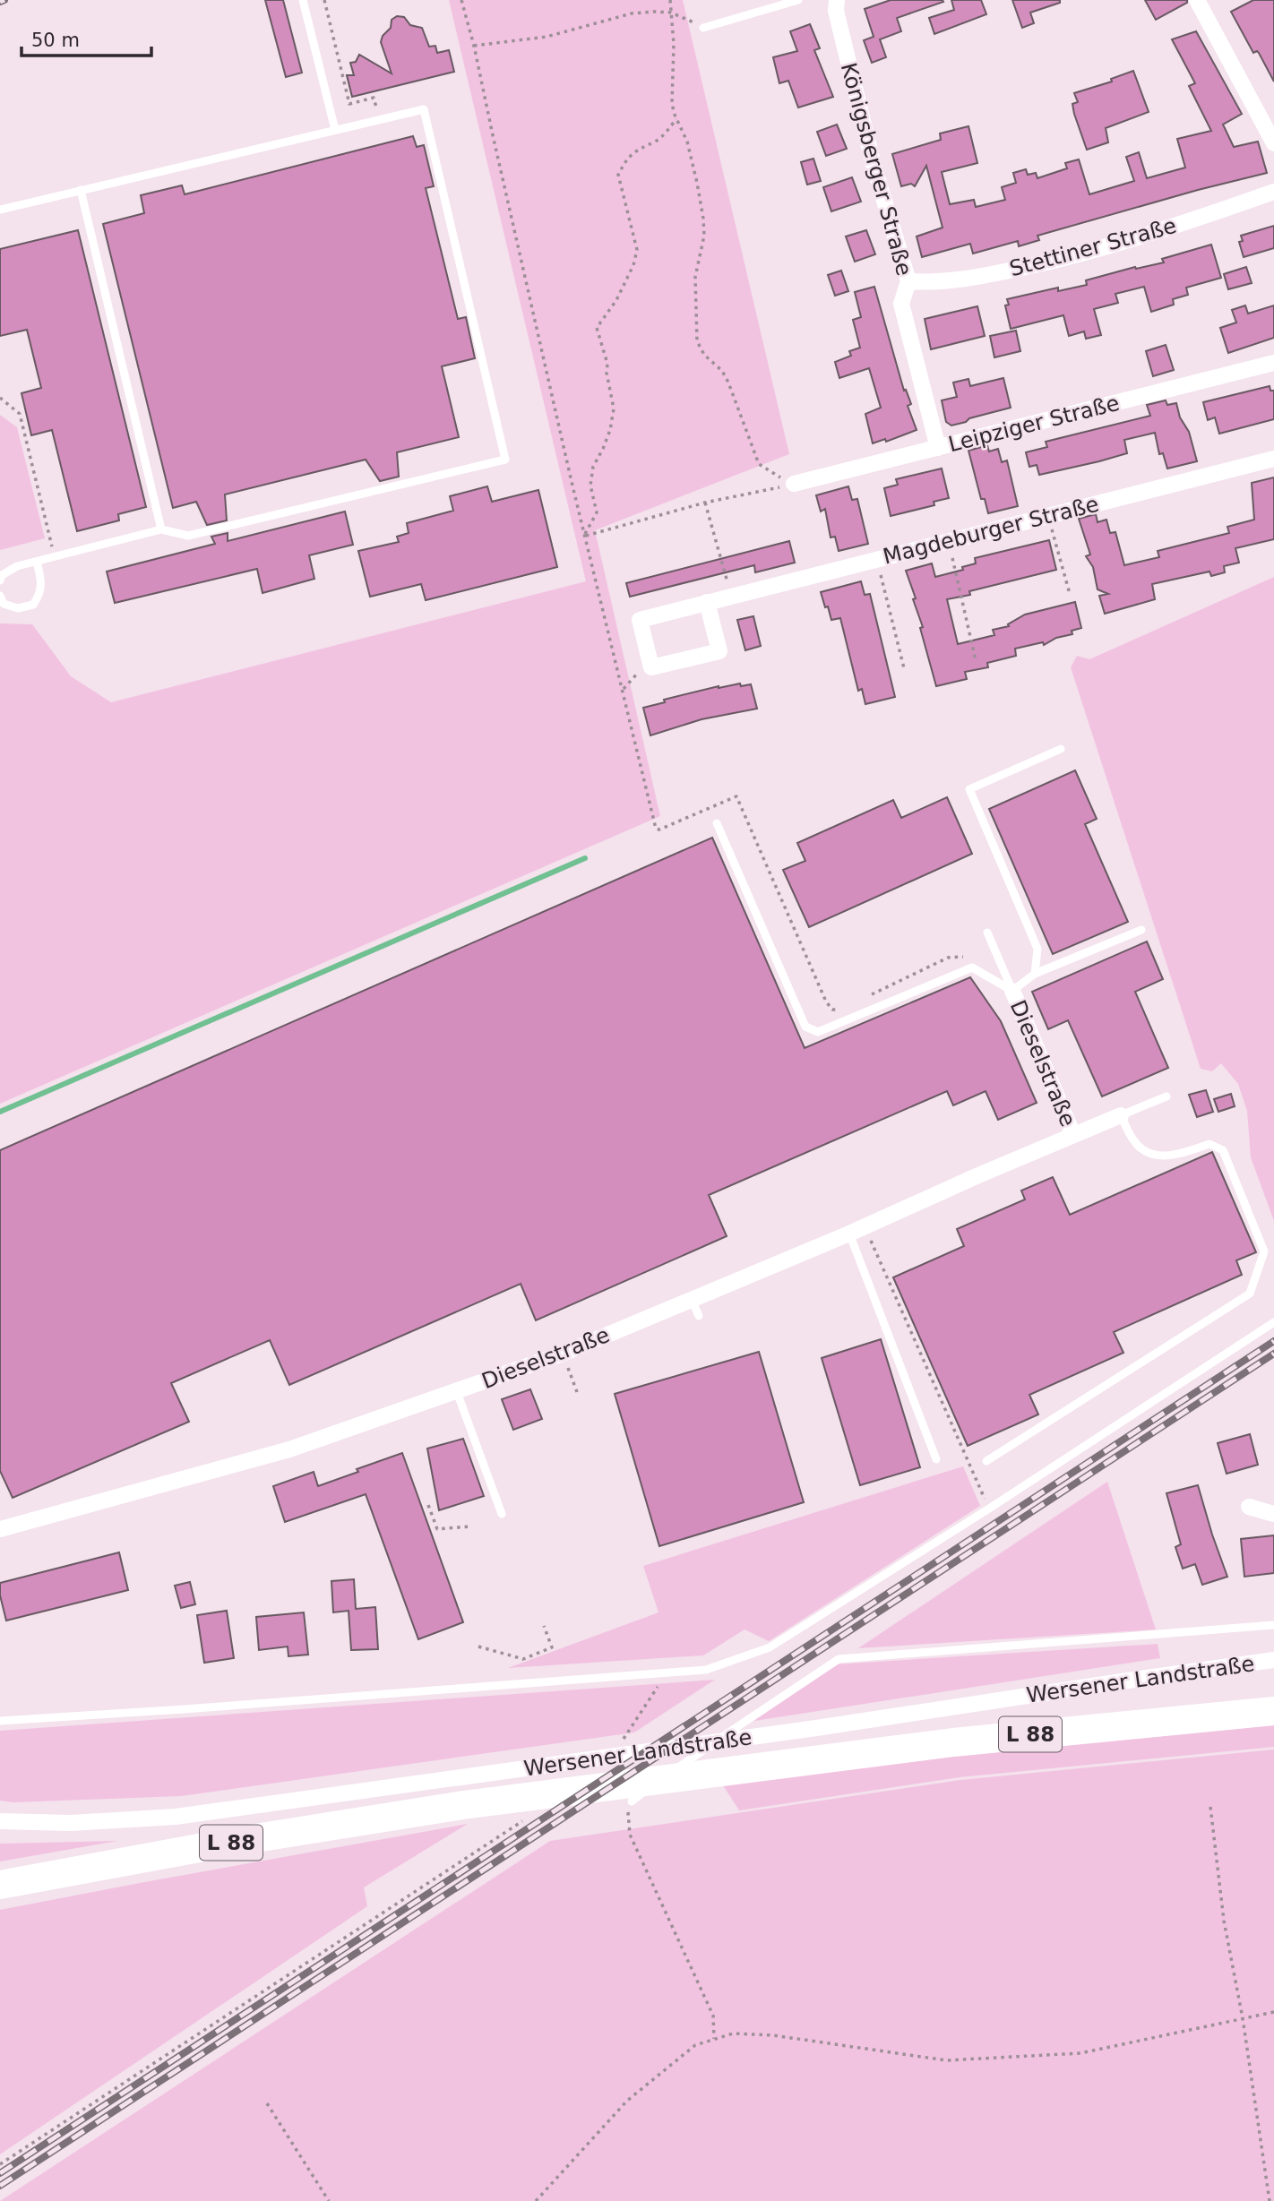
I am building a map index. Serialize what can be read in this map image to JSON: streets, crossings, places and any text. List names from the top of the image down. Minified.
{"streets":{"highway":["L 88"],"street":["Königsberger Straße","Stettiner Straße","Leipziger Straße","Magdeburger Straße","Dieselstraße","Wersener Landstraße"]},"crossings":[["Königsberger Straße","Stettiner Straße"],["Königsberger Straße","Leipziger Straße"]],"scale_bar":"50 m"}
